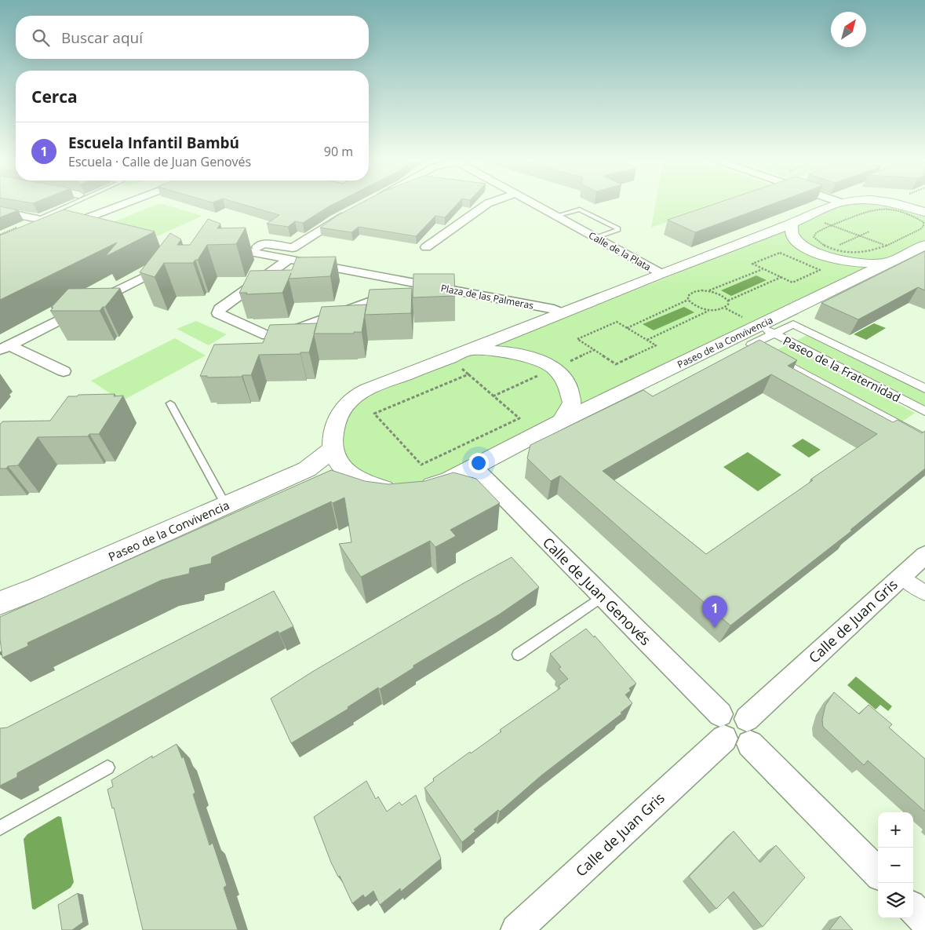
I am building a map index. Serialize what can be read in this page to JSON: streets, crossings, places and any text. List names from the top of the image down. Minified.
{"streets":{"street":["Calle de la Plata","Plaza de las Palmeras","Paseo de la Convivencia","Paseo de la Fraternidad","Calle de Juan Genovés","Calle de Juan Gris"]},"crossings":[["Paseo de la Convivencia","Paseo de la Fraternidad"],["Paseo de la Convivencia","Calle de Juan Genovés"],["Calle de Juan Genovés","Calle de Juan Gris"]],"north":"top right","page":{"search":"Buscar aquí","heading":"Cerca","list":[{"mark":"1","name":"Escuela Infantil Bambú","note":"Escuela · Calle de Juan Genovés","value":"90 m"}],"pins":"1","map_buttons":["+","−"]}}
